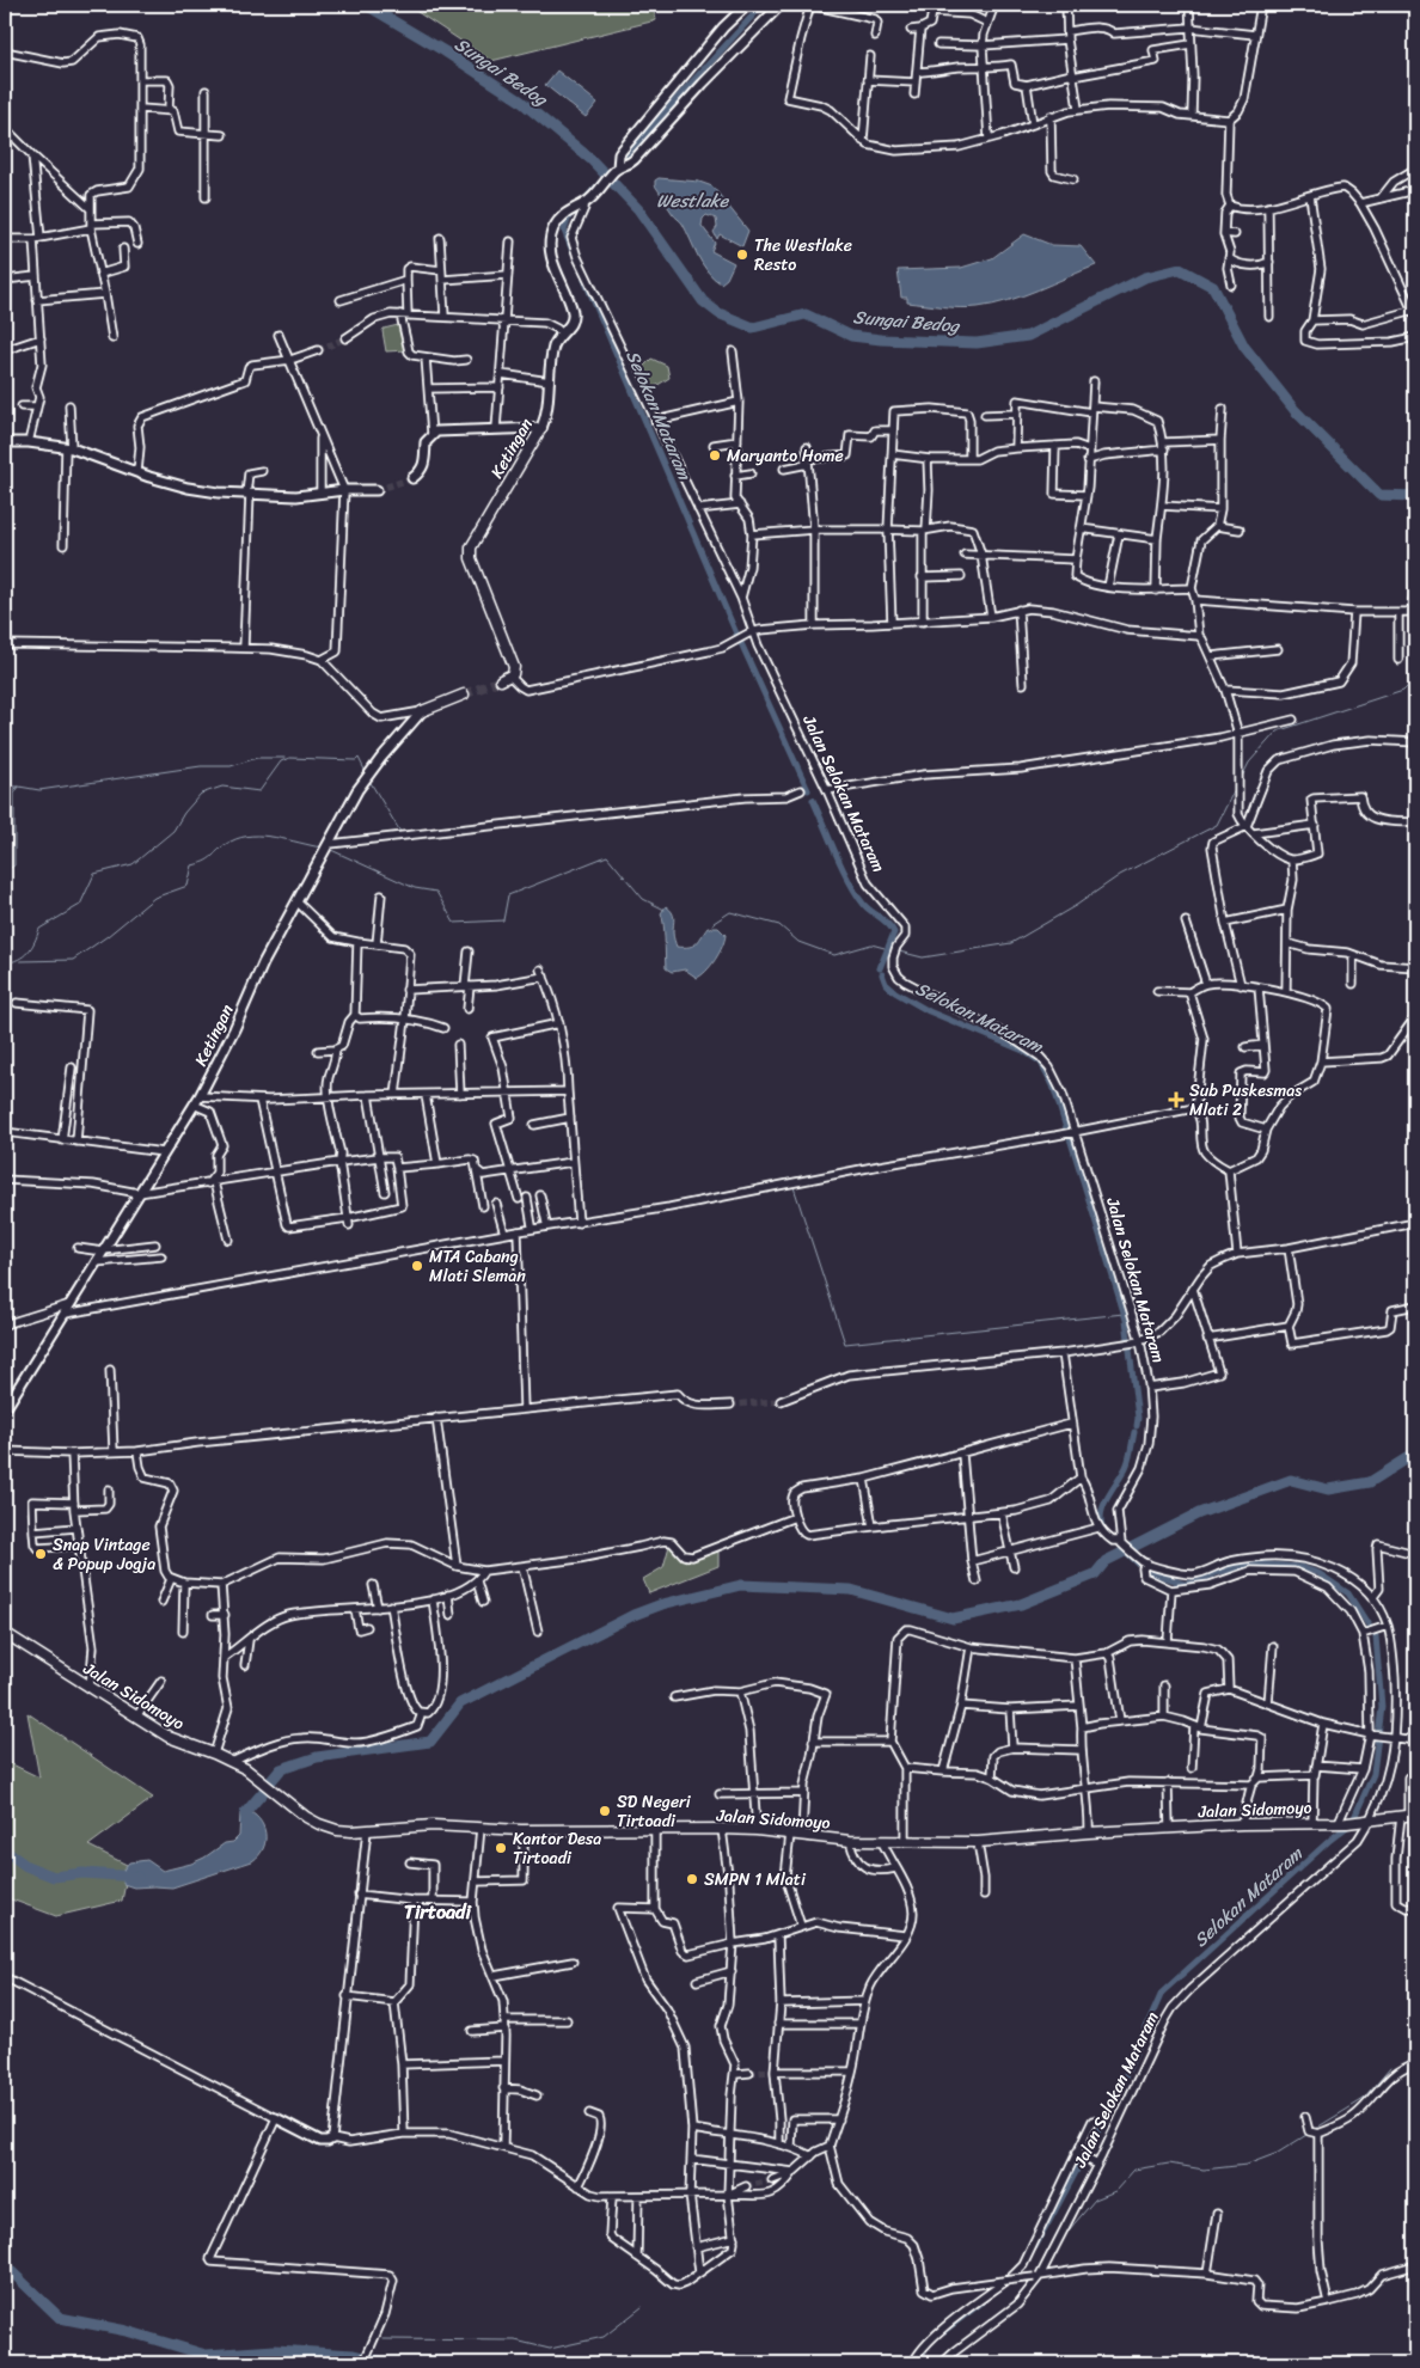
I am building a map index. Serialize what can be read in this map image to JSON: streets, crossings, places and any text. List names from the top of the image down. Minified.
{"streets":{"main road":["Ketingan","Jalan Sidomoyo"],"street":["Jalan Selokan Mataram"]},"crossings":[["Ketingan","Jalan Selokan Mataram"],["Jalan Selokan Mataram","Jalan Sidomoyo"]],"districts":["Tirtoadi"],"water":["Sungai Bedog","Westlake","Selokan Mataram"],"places":{"other":["The Westlake Resto","Maryanto Home","MTA Cabang Mlati Sleman","Snap Vintage & Popup Jogja","SD Negeri Tirtoadi","Kantor Desa Tirtoadi","SMPN 1 Mlati"],"health":["Sub Puskesmas Mlati 2"]}}
